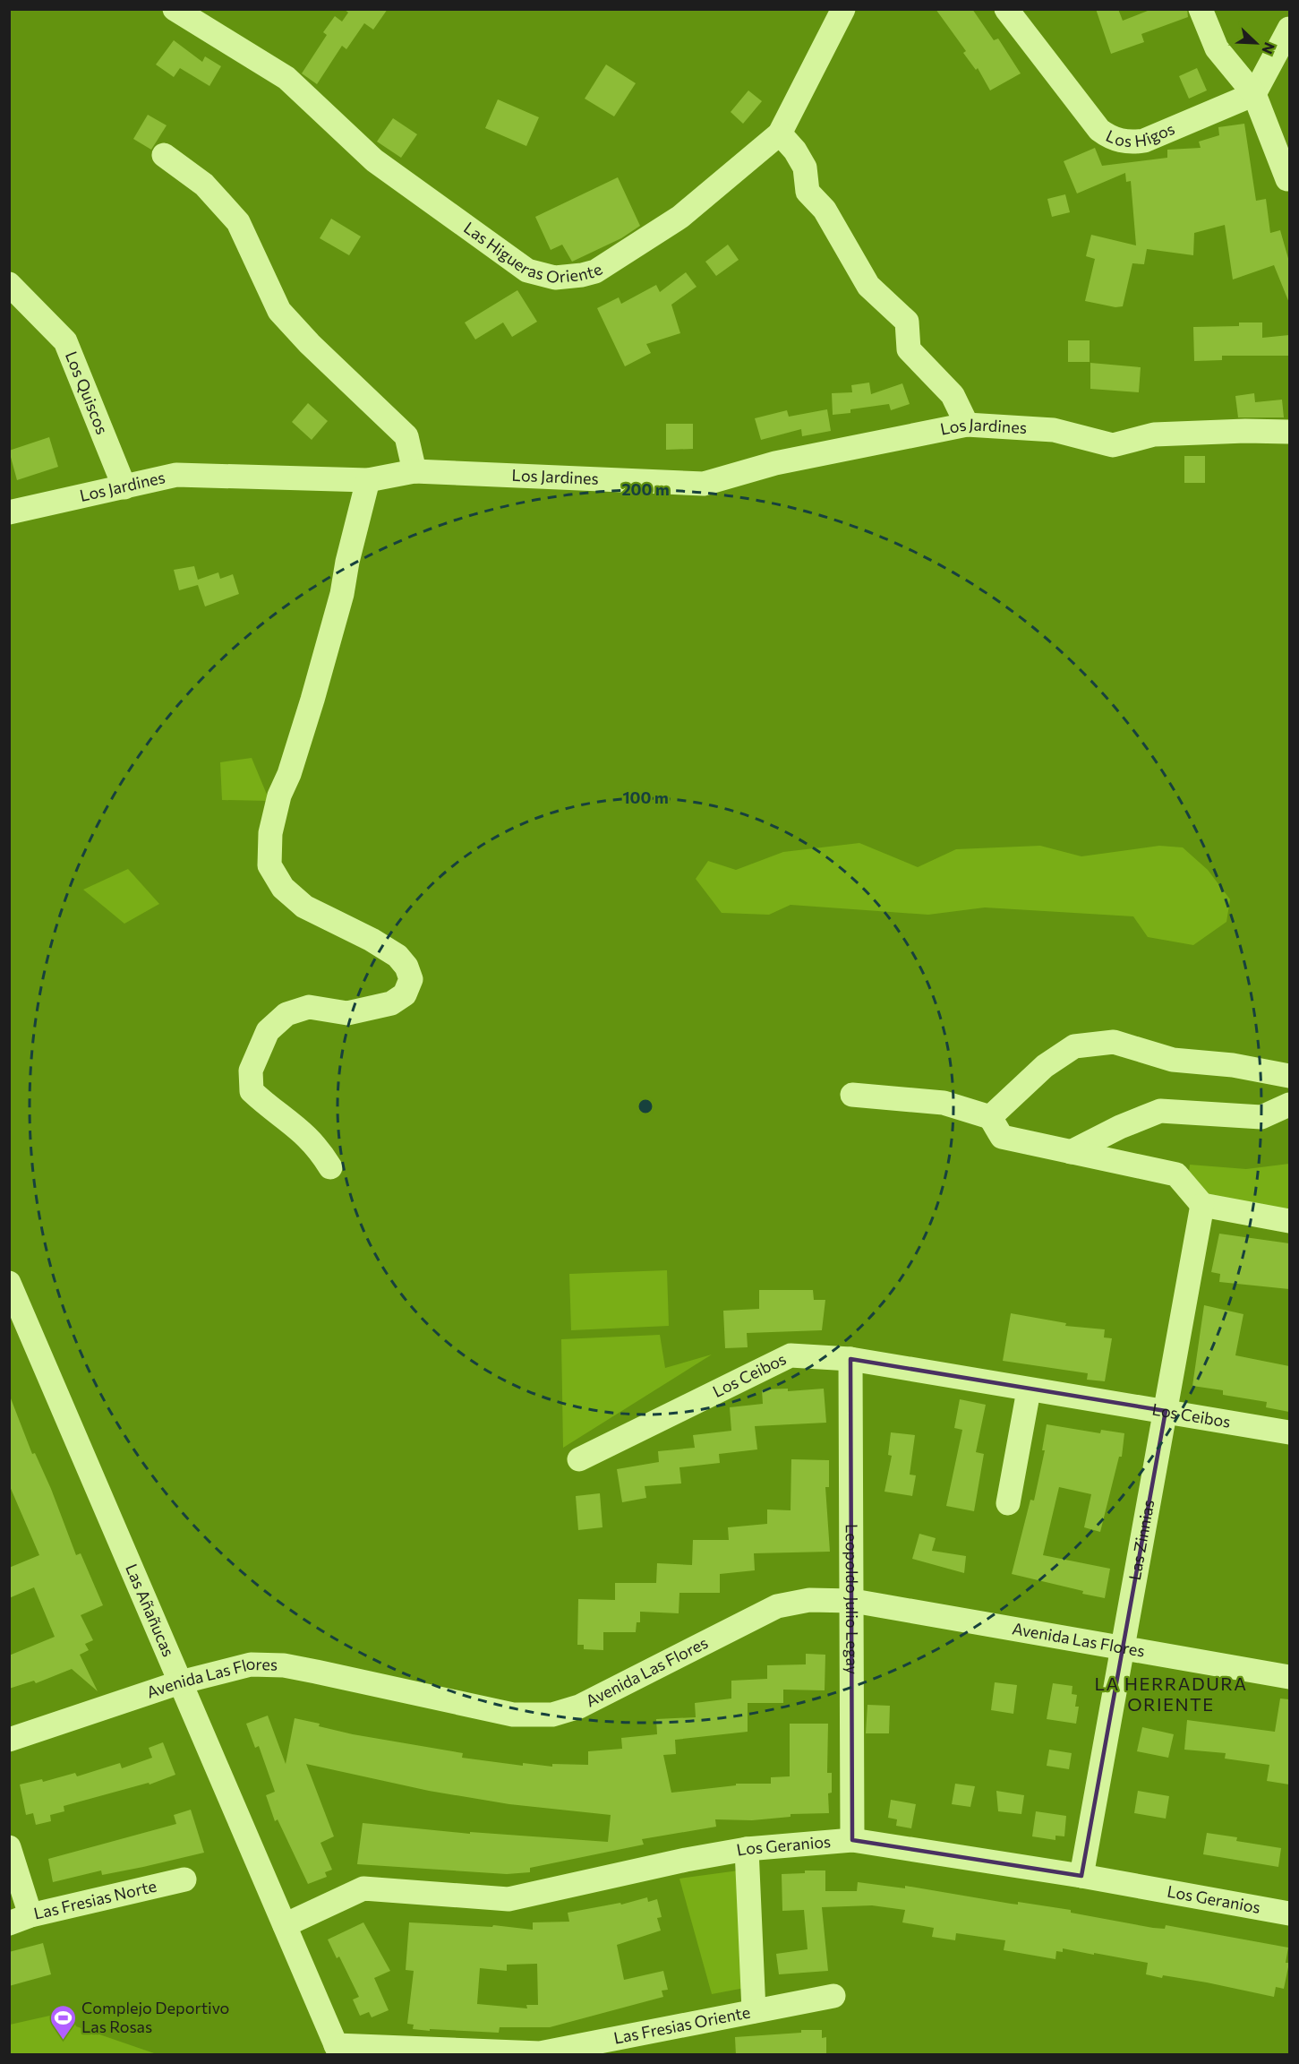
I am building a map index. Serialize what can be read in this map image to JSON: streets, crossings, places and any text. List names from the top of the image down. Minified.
{"streets":{"street":["Los Higos","Las Higueras Oriente","Los Quiscos","Los Jardines","Los Ceibos","Las Zinnias","Leopoldo Julio Legay","Las Añañucas","Avenida Las Flores","Los Geranios","Las Fresias Norte","Las Fresias Oriente"]},"crossings":[["Los Quiscos","Los Jardines"],["Los Ceibos","Las Zinnias"],["Los Ceibos","Leopoldo Julio Legay"],["Las Zinnias","Avenida Las Flores"],["Las Zinnias","Los Geranios"],["Leopoldo Julio Legay","Avenida Las Flores"],["Leopoldo Julio Legay","Los Geranios"],["Las Añañucas","Avenida Las Flores"],["Las Añañucas","Los Geranios"],["Las Añañucas","Las Fresias Oriente"]],"districts":["LA HERRADURA ORIENTE"],"places":{"sports":["Complejo Deportivo Las Rosas"]},"north":"bottom right","rings":["200 m","100 m"]}
